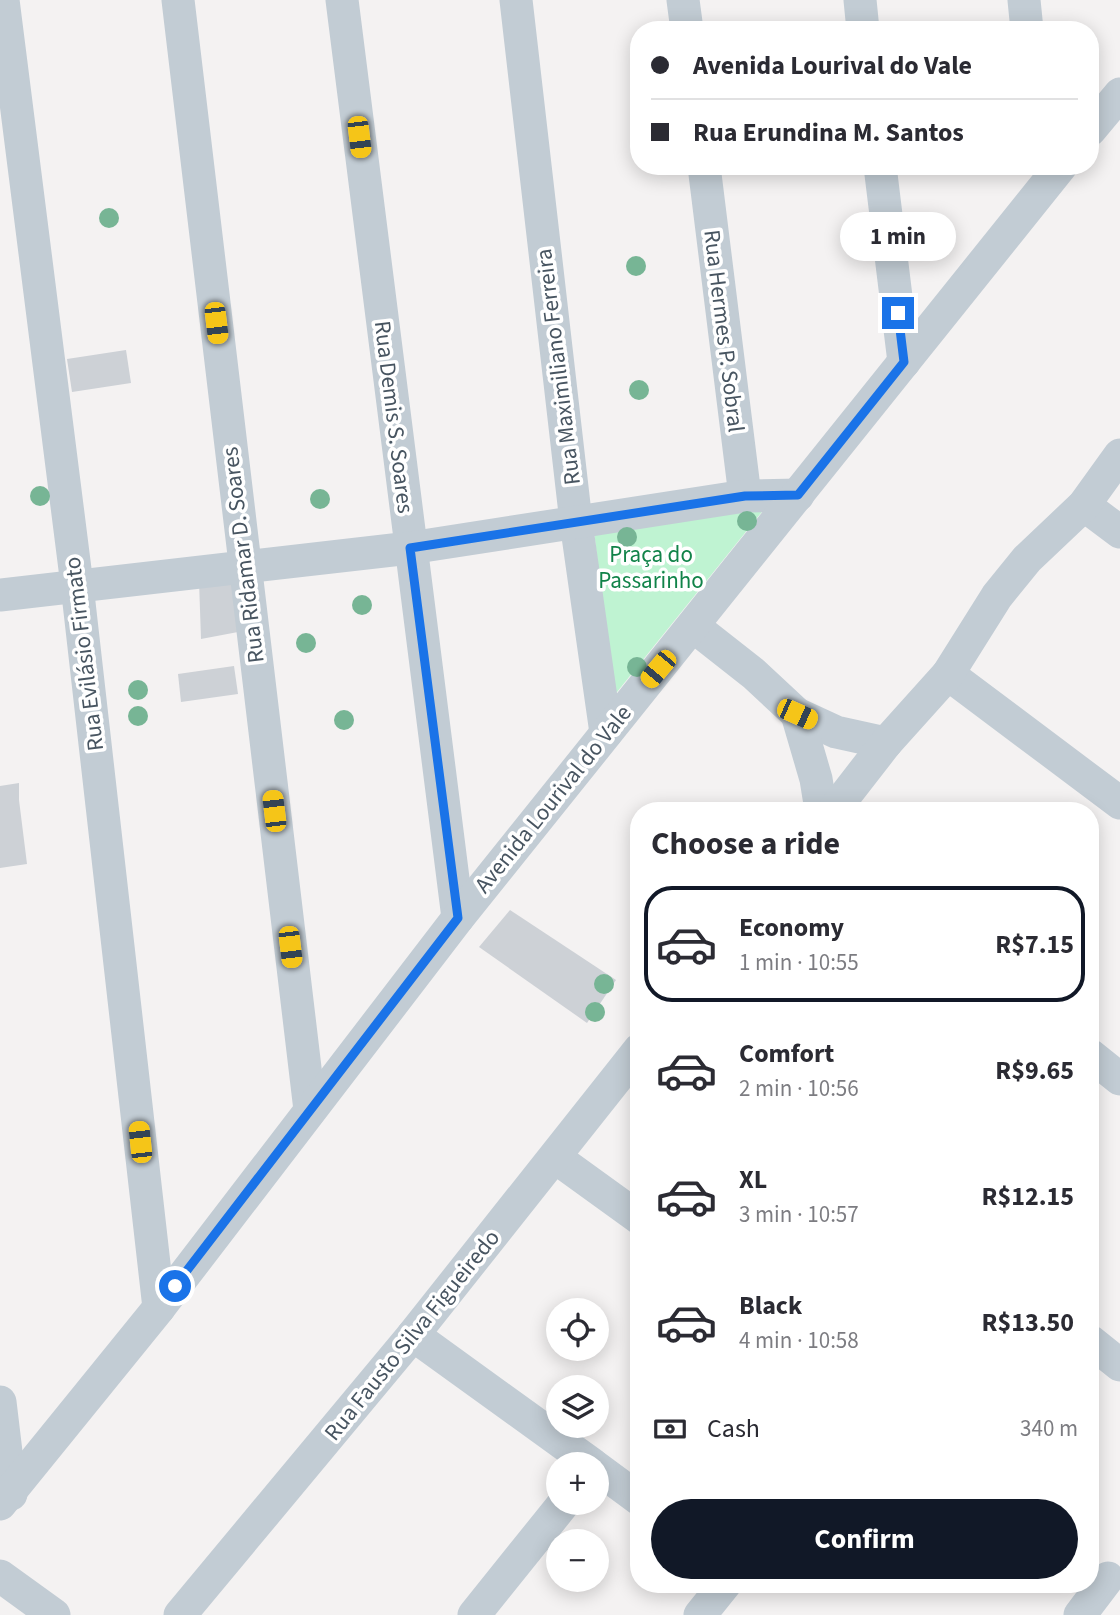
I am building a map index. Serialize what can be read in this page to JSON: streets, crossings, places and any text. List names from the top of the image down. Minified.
{"streets":{"street":["Rua Hermes P. Sobral","Rua Maximiliano Ferreira","Rua Demis S. Soares","Rua Ridamar D. Soares","Rua Evilásio Firmato","Avenida Lourival do Vale","Rua Fausto Silva Figueiredo"]},"crossings":[["Rua Maximiliano Ferreira","Avenida Lourival do Vale"],["Rua Demis S. Soares","Avenida Lourival do Vale"],["Rua Ridamar D. Soares","Avenida Lourival do Vale"],["Rua Evilásio Firmato","Avenida Lourival do Vale"]],"parks":["Praça do Passarinho"],"page":{"banner":["Avenida Lourival do Vale","Rua Erundina M. Santos"],"bubble":"1 min","heading":"Choose a ride","list":[{"name":"Economy","note":"1 min · 10:55","value":"R$7.15"},{"name":"Comfort","note":"2 min · 10:56","value":"R$9.65"},{"name":"XL","note":"3 min · 10:57","value":"R$12.15"},{"name":"Black","note":"4 min · 10:58","value":"R$13.50"}],"map_buttons":["+","−"],"pay":["Cash","340 m"],"buttons":"Confirm"}}
